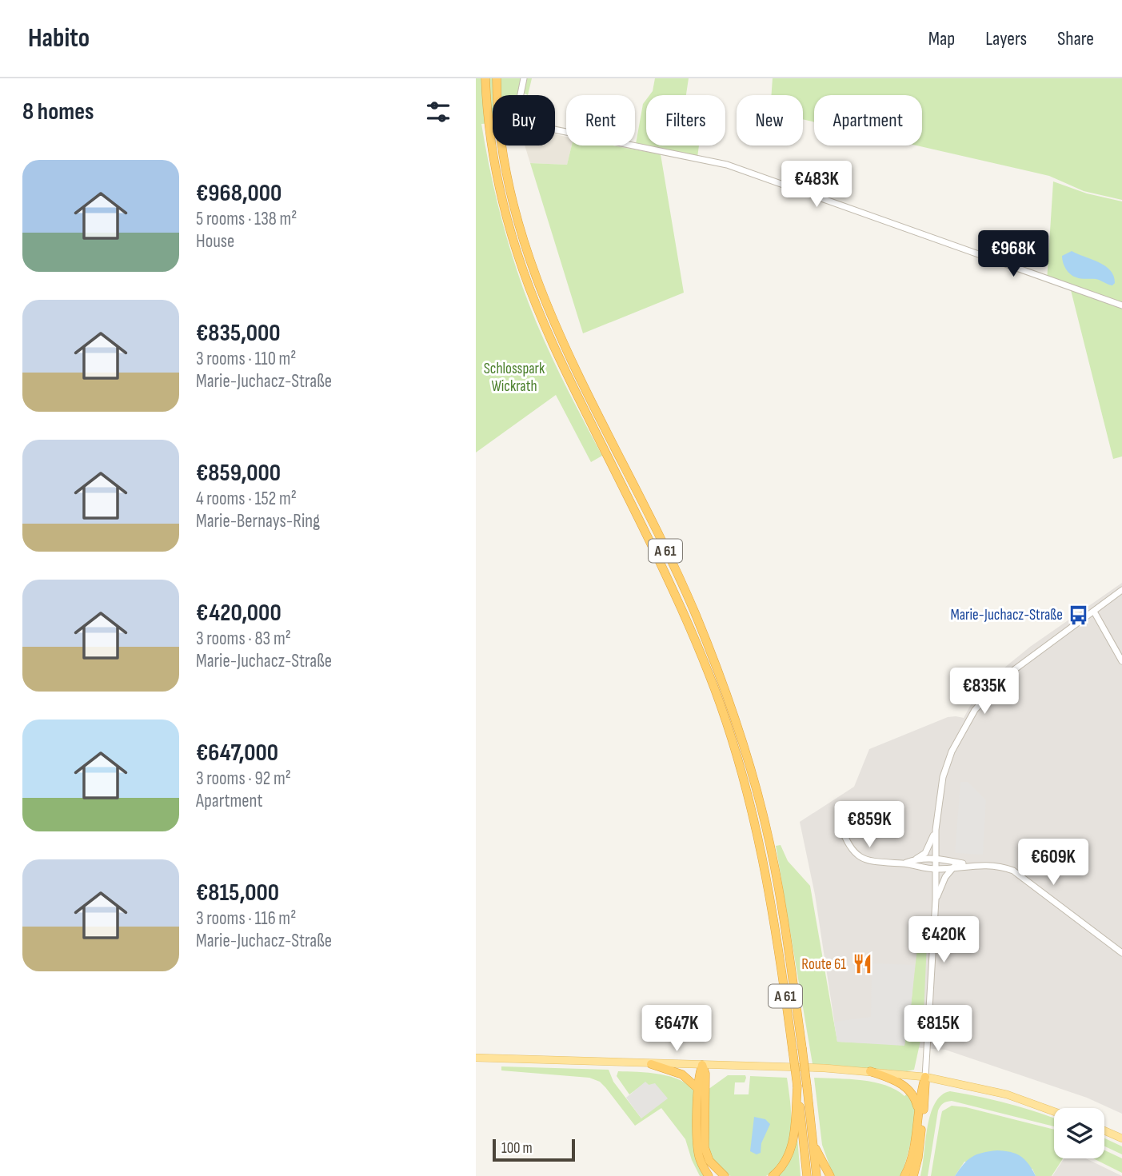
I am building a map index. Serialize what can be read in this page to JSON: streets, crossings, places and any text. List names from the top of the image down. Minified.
{"streets":{"highway":["A 61"]},"parks":["Schlosspark Wickrath"],"places":{"bus stop":["Marie-Juchacz-Straße"],"restaurant":["Route 61"]},"scale_bar":"100 m","page":{"header":"Habito","nav":["Map","Layers","Share"],"heading":"8 homes","chip":["Buy","Rent","Filters","New","Apartment"],"list":[{"name":"€968,000","note":"5 rooms · 138 m² · House"},{"name":"€835,000","note":"3 rooms · 110 m² · Marie-Juchacz-Straße"},{"name":"€859,000","note":"4 rooms · 152 m² · Marie-Bernays-Ring"},{"name":"€420,000","note":"3 rooms · 83 m² · Marie-Juchacz-Straße"},{"name":"€647,000","note":"3 rooms · 92 m² · Apartment"},{"name":"€815,000","note":"3 rooms · 116 m² · Marie-Juchacz-Straße"}],"price":["€483K","€968K","€835K","€859K","€609K","€420K","€647K","€815K"],"scale":"100 m"}}
